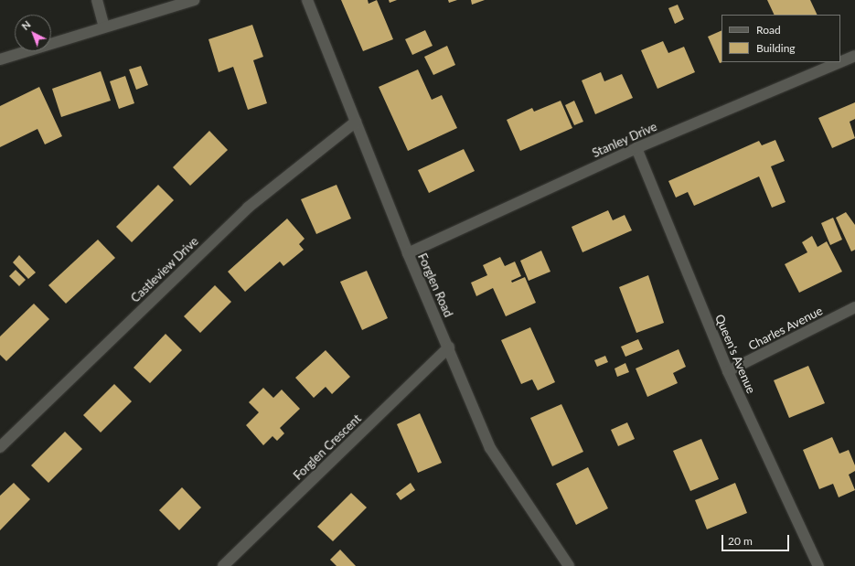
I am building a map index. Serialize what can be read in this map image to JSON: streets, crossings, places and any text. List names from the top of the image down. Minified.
{"streets":{"street":["Stanley Drive","Castleview Drive","Forglen Road","Charles Avenue","Queen's Avenue","Forglen Crescent"]},"crossings":[["Stanley Drive","Forglen Road"],["Stanley Drive","Queen's Avenue"],["Castleview Drive","Forglen Road"],["Forglen Road","Forglen Crescent"],["Charles Avenue","Queen's Avenue"]],"legend":["Road","Building"],"scale_bar":"20 m","north":"top left"}
